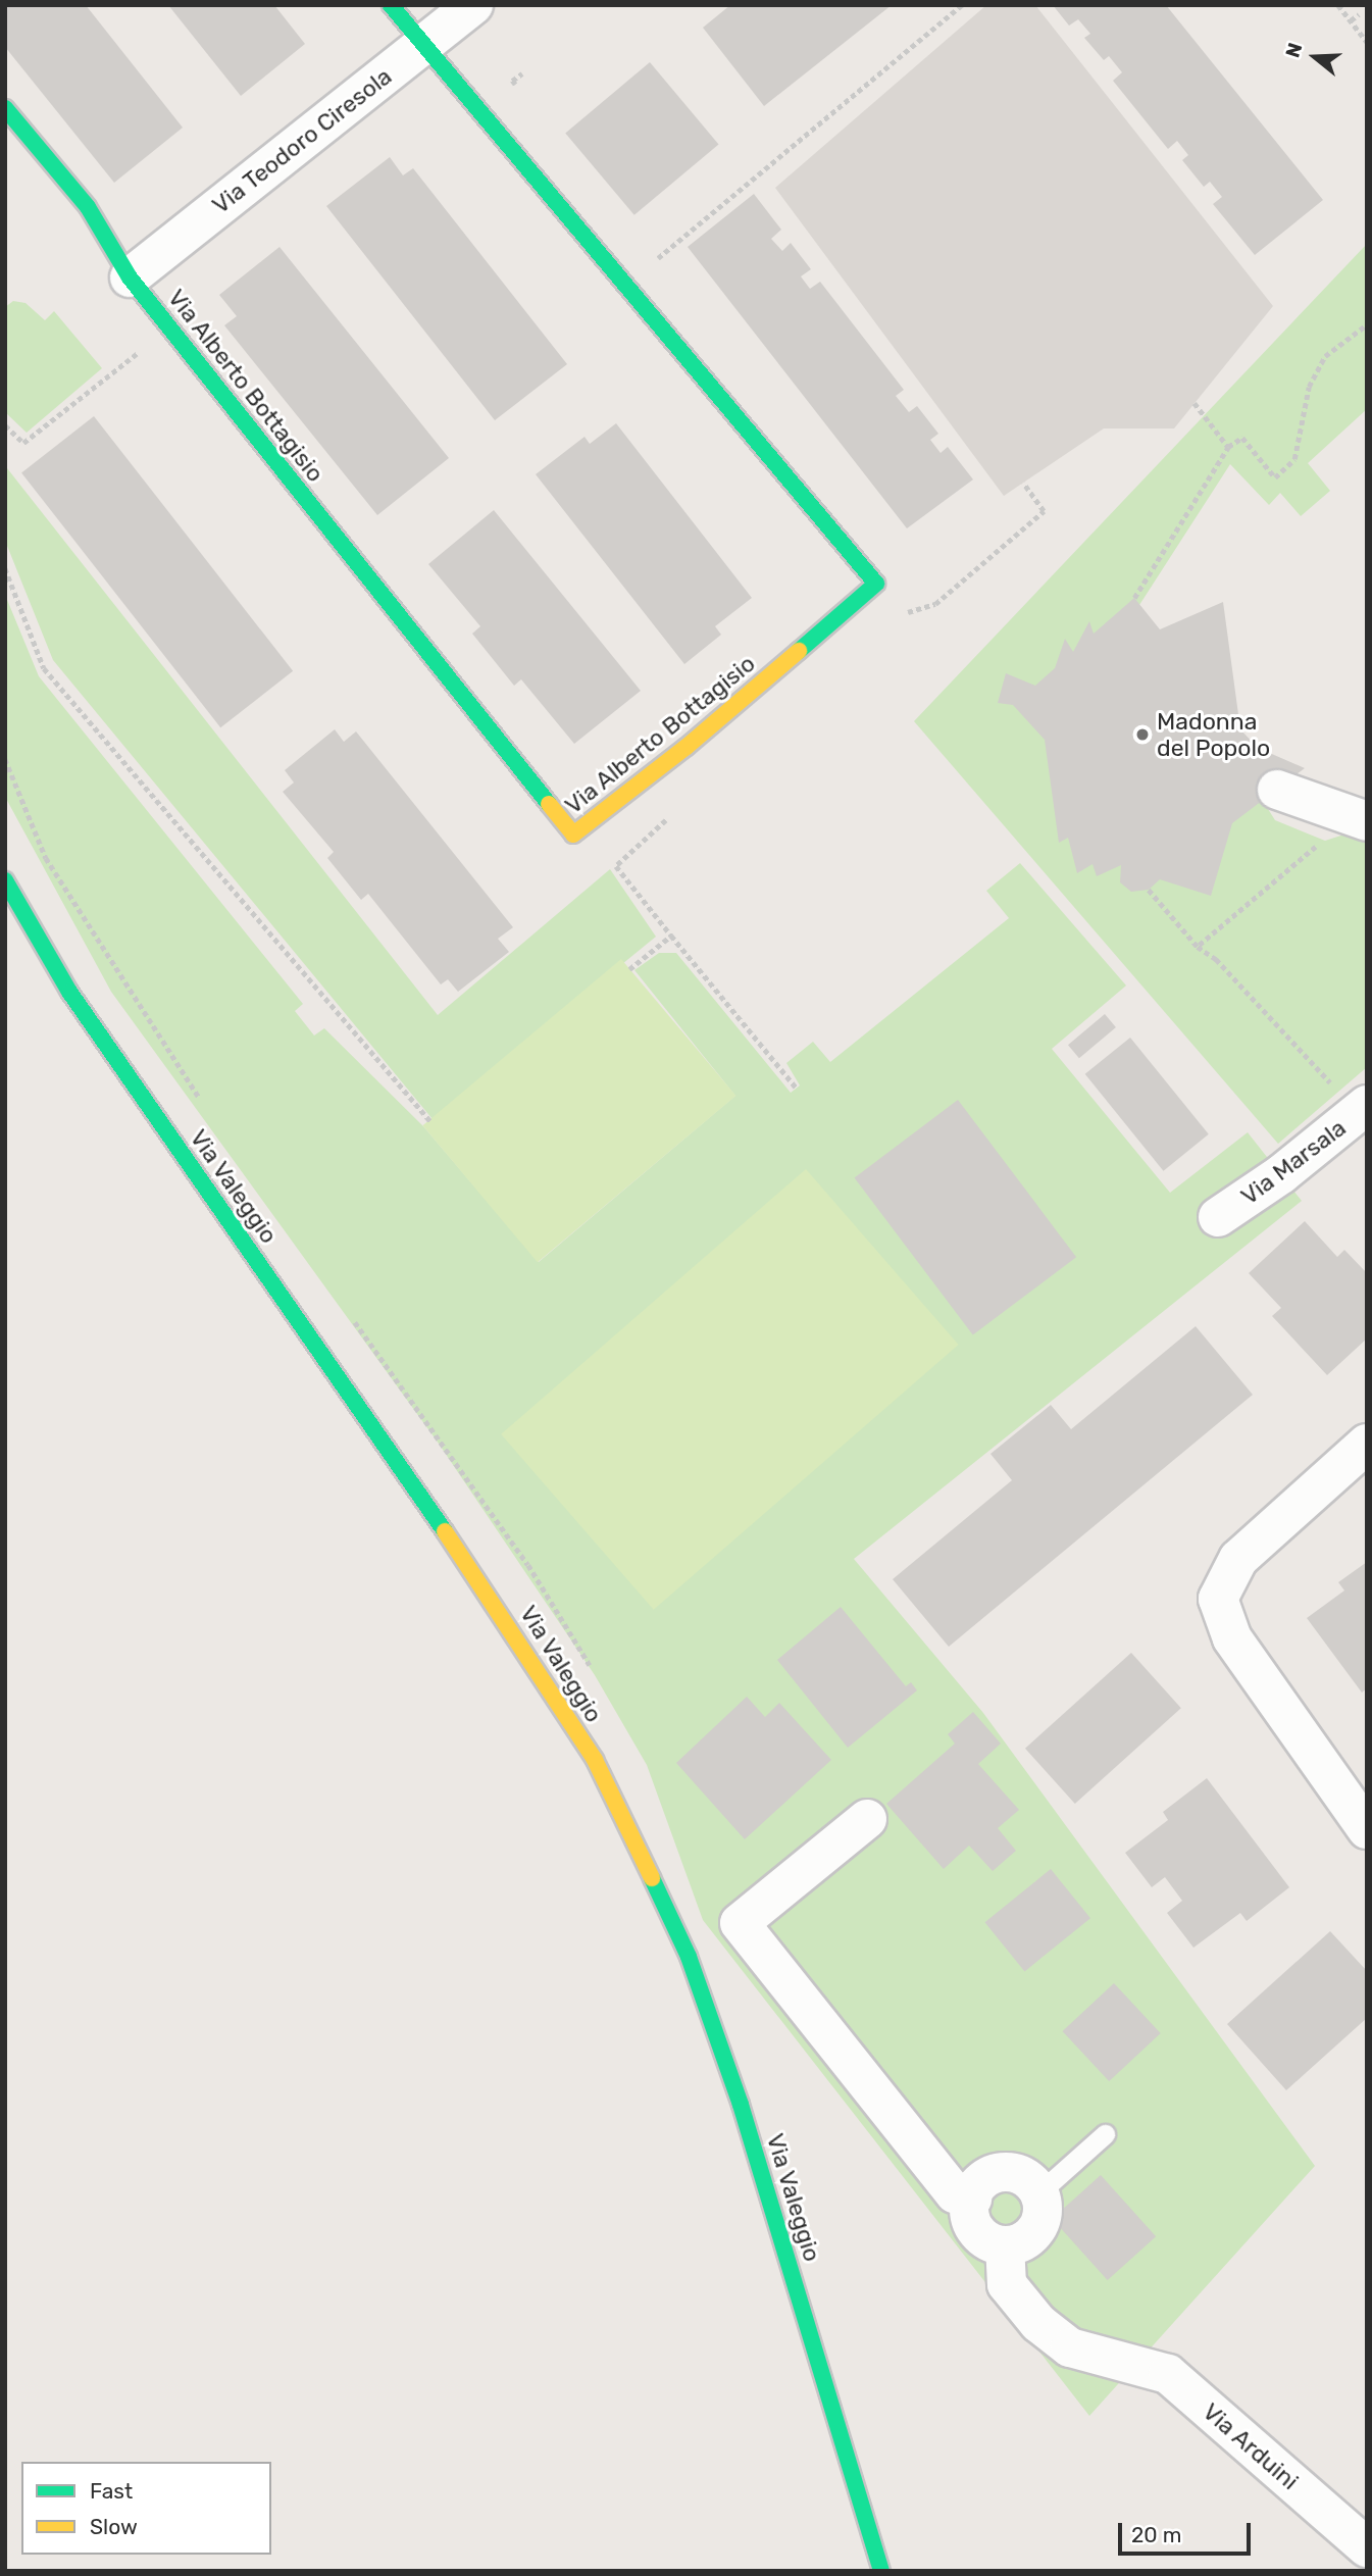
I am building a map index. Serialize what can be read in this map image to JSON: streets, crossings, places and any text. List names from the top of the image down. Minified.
{"streets":{"street":["Via Teodoro Ciresola","Via Alberto Bottagisio","Via Marsala","Via Valeggio","Via Arduini"]},"crossings":[["Via Teodoro Ciresola","Via Alberto Bottagisio"]],"places":["Madonna del Popolo"],"legend":["Fast","Slow"],"scale_bar":"20 m","north":"left"}
